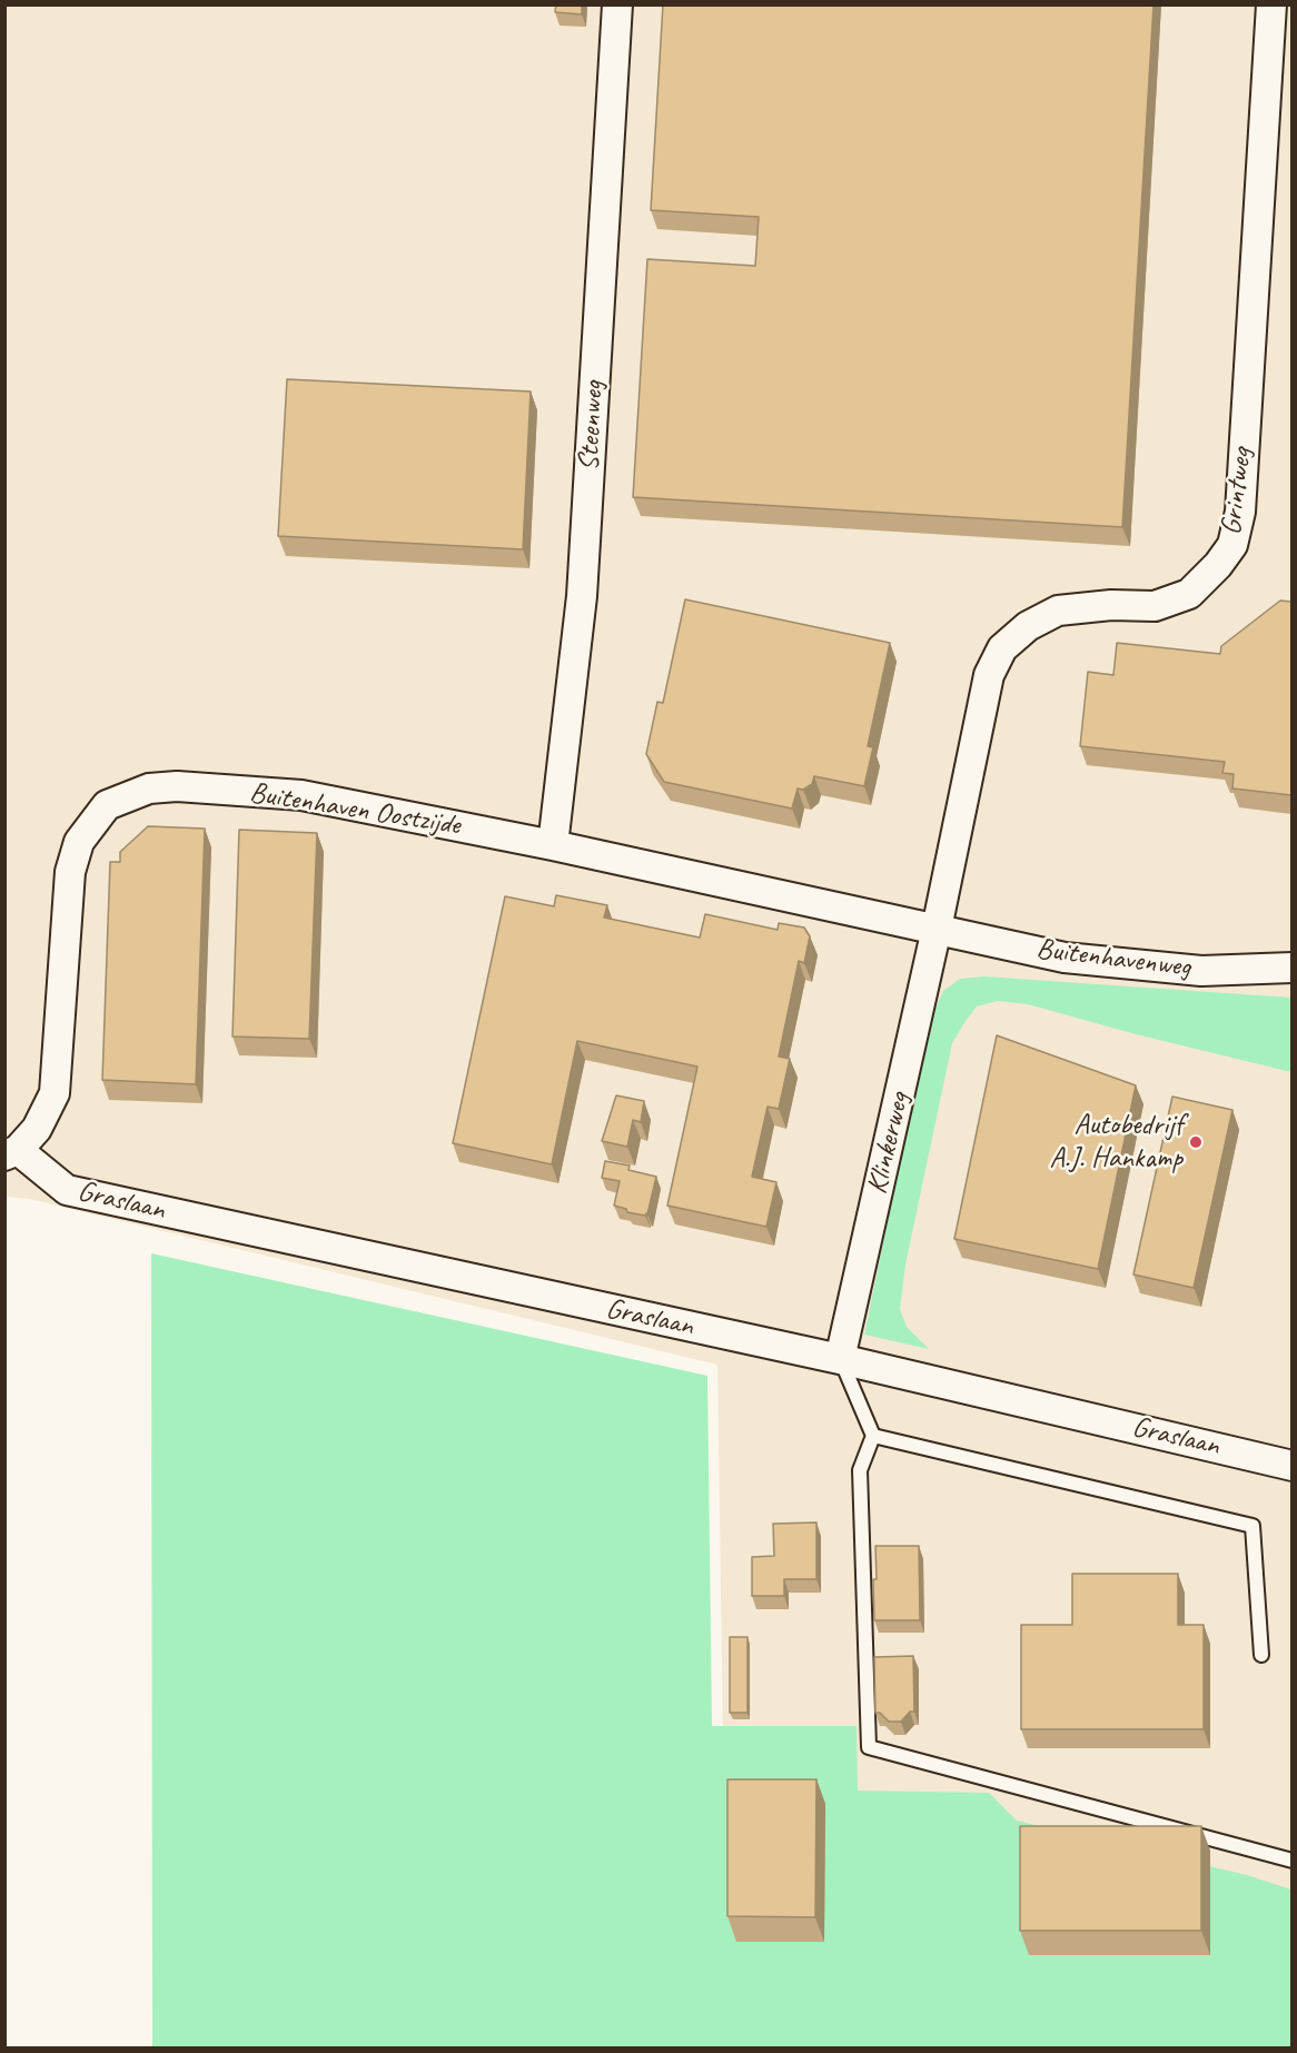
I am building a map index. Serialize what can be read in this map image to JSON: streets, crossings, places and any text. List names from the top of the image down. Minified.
{"streets":{"street":["Steenweg","Grintweg","Buitenhaven Oostzijde","Buitenhavenweg","Klinkerweg","Graslaan"]},"crossings":[["Steenweg","Buitenhaven Oostzijde"],["Grintweg","Buitenhaven Oostzijde"],["Grintweg","Buitenhavenweg"],["Grintweg","Klinkerweg"],["Buitenhaven Oostzijde","Buitenhavenweg"],["Buitenhaven Oostzijde","Klinkerweg"],["Buitenhaven Oostzijde","Graslaan"],["Buitenhavenweg","Klinkerweg"],["Klinkerweg","Graslaan"]],"places":["Autobedrijf A.J. Hankamp"]}
